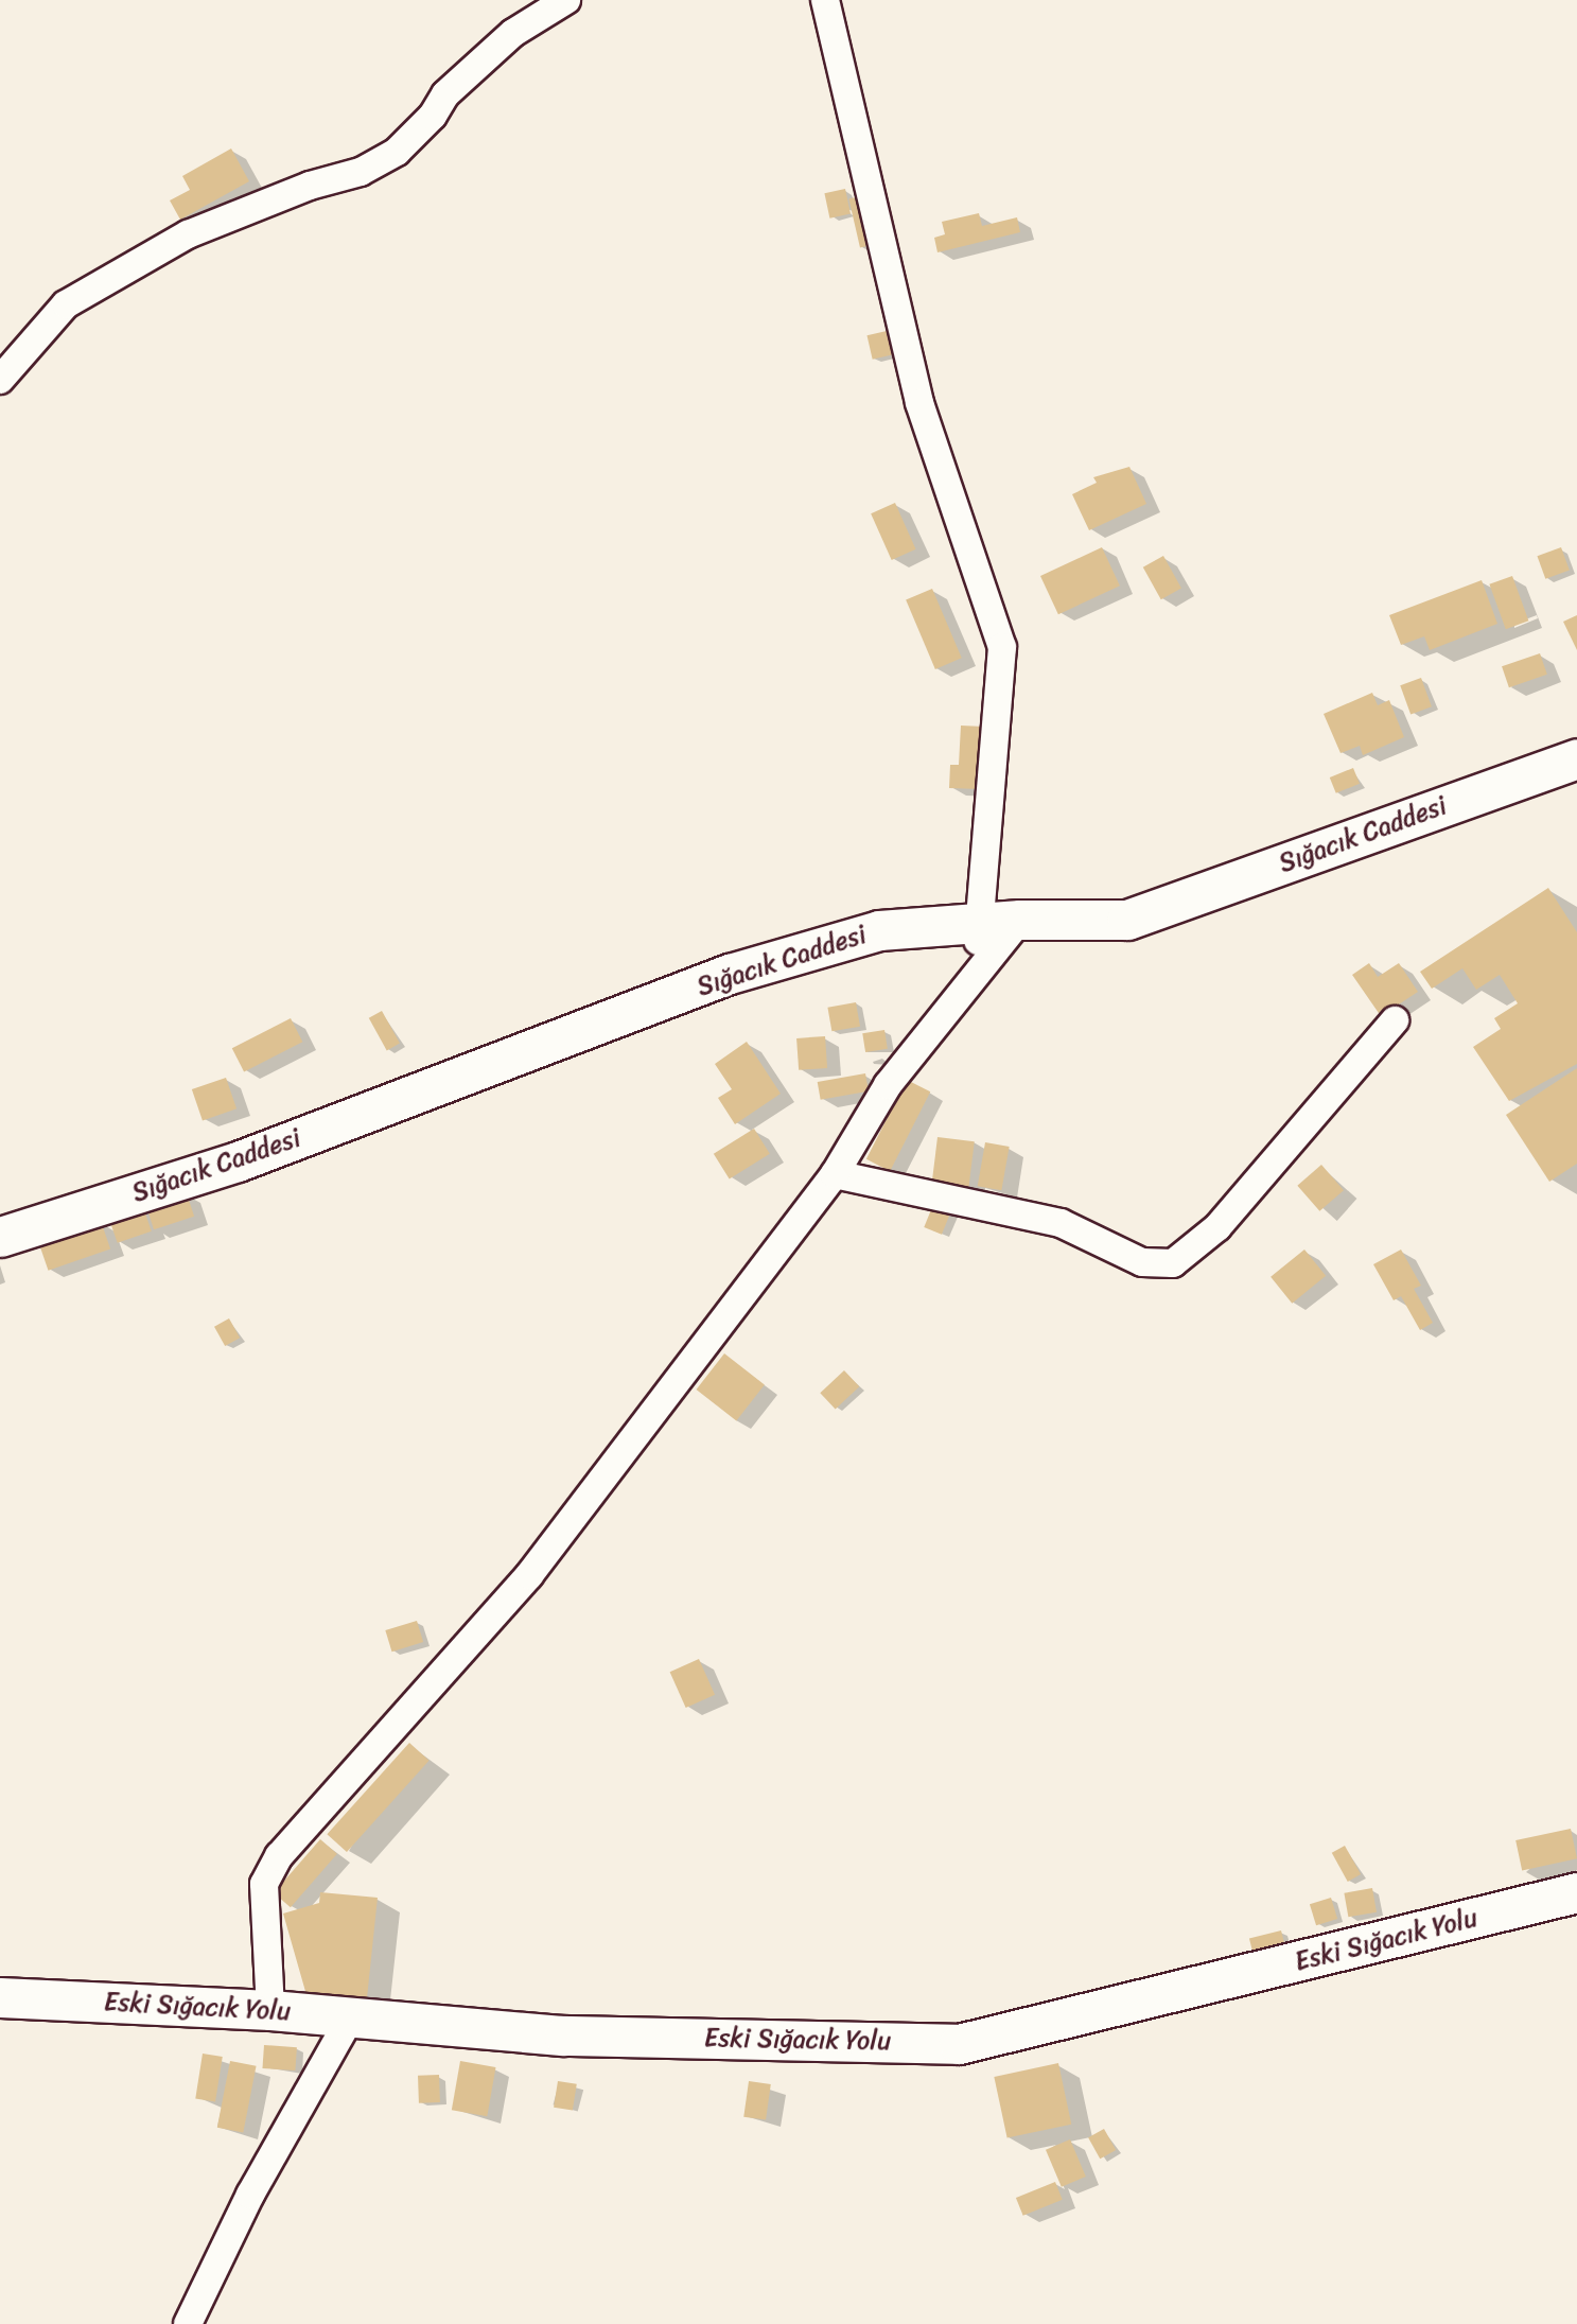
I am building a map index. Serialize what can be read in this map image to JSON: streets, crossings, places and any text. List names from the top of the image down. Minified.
{"streets":{"street":["Sığacık Caddesi","Eski Sığacık Yolu"]}}
